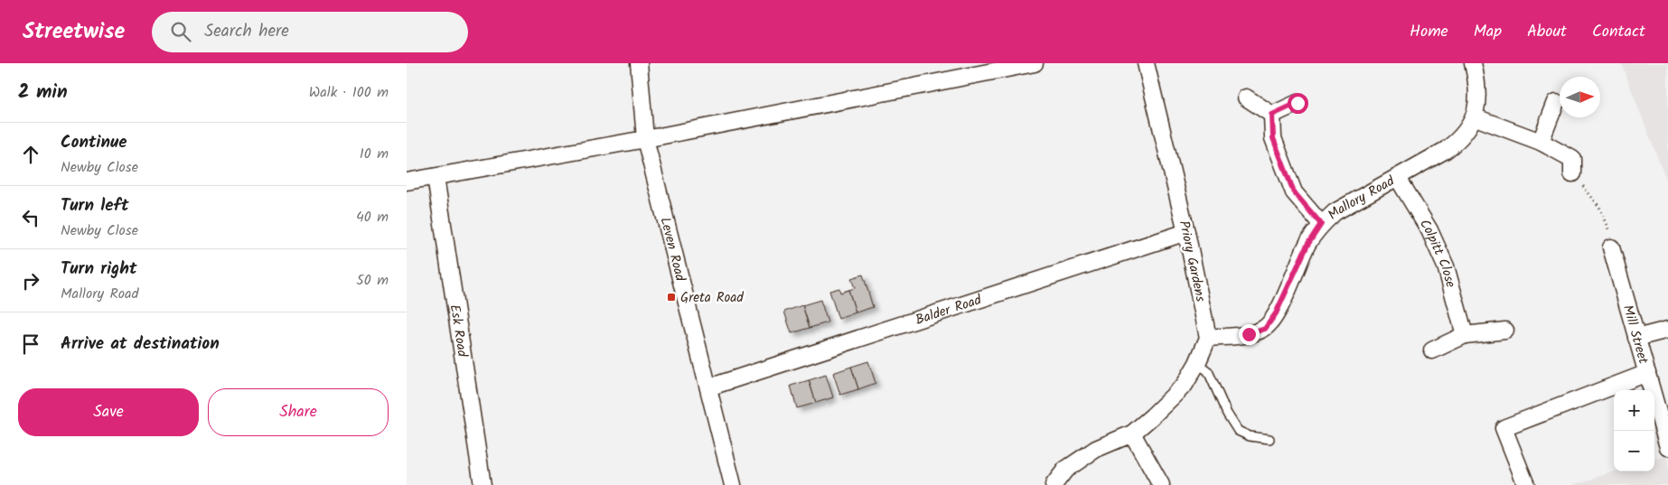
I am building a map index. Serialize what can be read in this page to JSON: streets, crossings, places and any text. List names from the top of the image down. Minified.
{"streets":{"street":["Mallory Road","Leven Road","Colpitt Close","Priory Gardens","Balder Road","Esk Road","Mill Street"]},"crossings":[["Mallory Road","Colpitt Close"],["Mallory Road","Priory Gardens"],["Leven Road","Balder Road"],["Priory Gardens","Balder Road"]],"places":{"transit":["Greta Road"]},"north":"right","page":{"header":"Streetwise","search":"Search here","nav":["Home","Map","About","Contact"],"heading":["2 min","Walk · 100 m"],"list":[["Continue","Newby Close","10 m"],["Turn left","Newby Close","40 m"],["Turn right","Mallory Road","50 m"],"Arrive at destination"],"buttons":["Save","Share"],"map_buttons":["+","−"]}}
